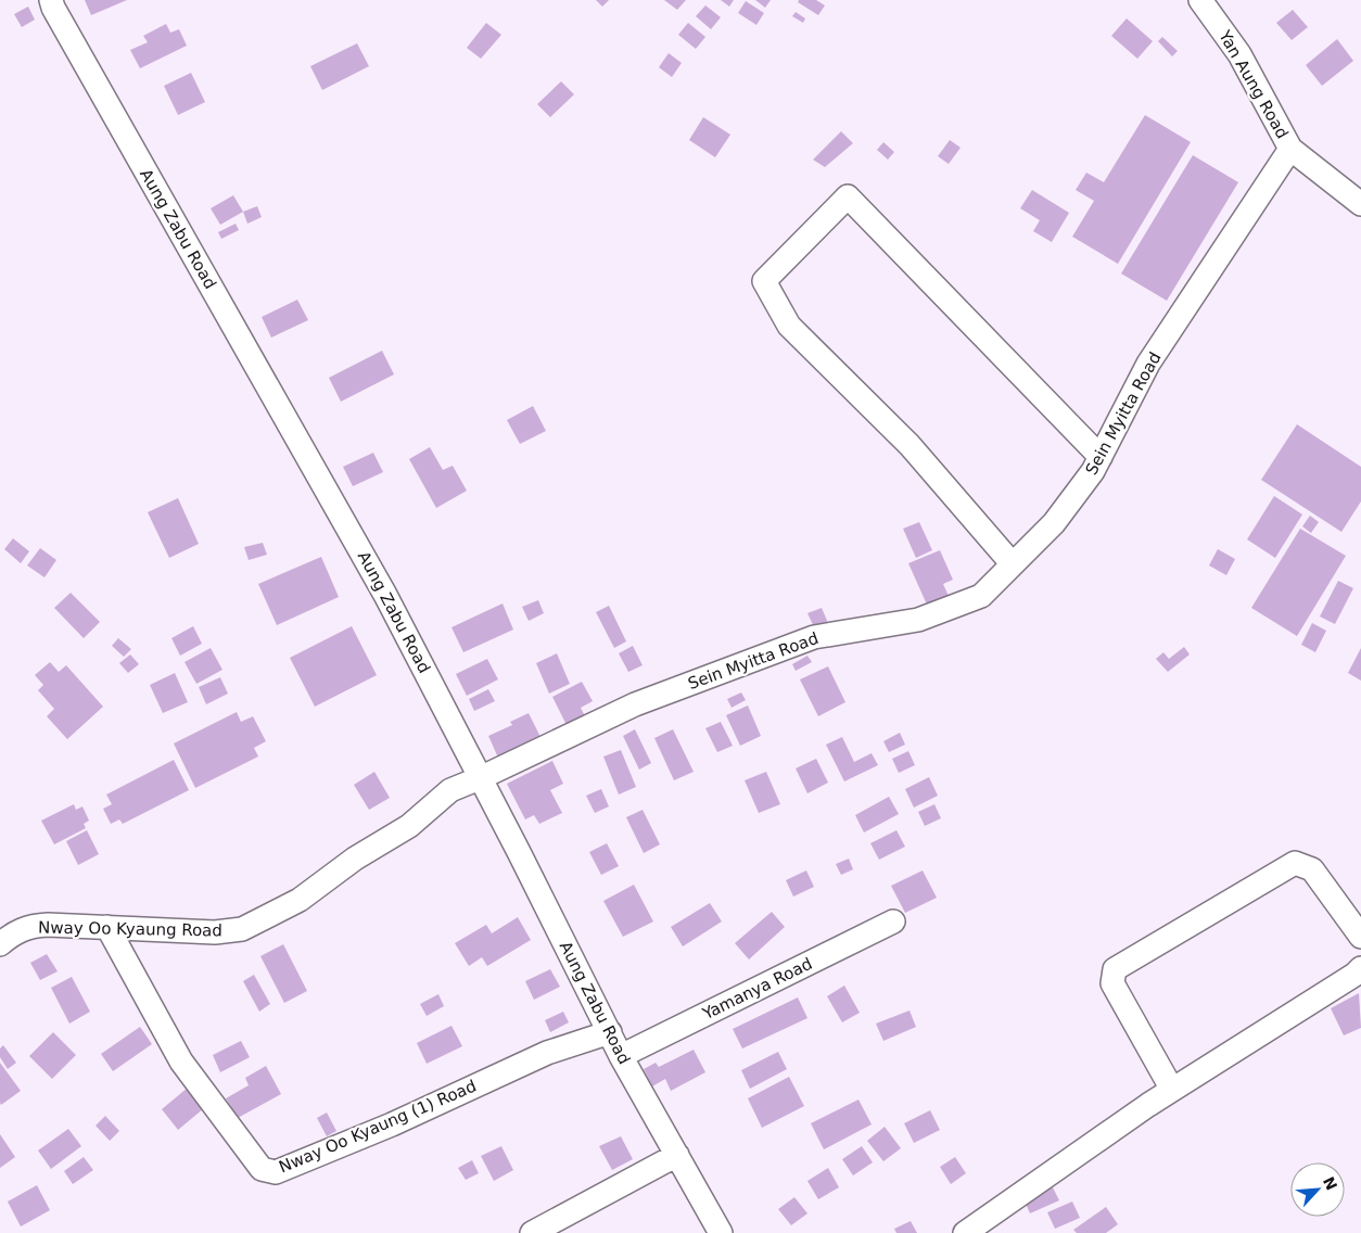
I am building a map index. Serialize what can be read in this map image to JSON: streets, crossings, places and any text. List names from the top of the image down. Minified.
{"streets":{"street":["Yan Aung Road","Aung Zabu Road","Sein Myitta Road","Nway Oo Kyaung Road","Yamanya Road","Nway Oo Kyaung (1) Road"]},"crossings":[["Yan Aung Road","Sein Myitta Road"],["Aung Zabu Road","Sein Myitta Road"],["Aung Zabu Road","Nway Oo Kyaung Road"],["Aung Zabu Road","Yamanya Road"],["Aung Zabu Road","Nway Oo Kyaung (1) Road"],["Sein Myitta Road","Nway Oo Kyaung Road"],["Nway Oo Kyaung Road","Nway Oo Kyaung (1) Road"]],"north":"top right"}
